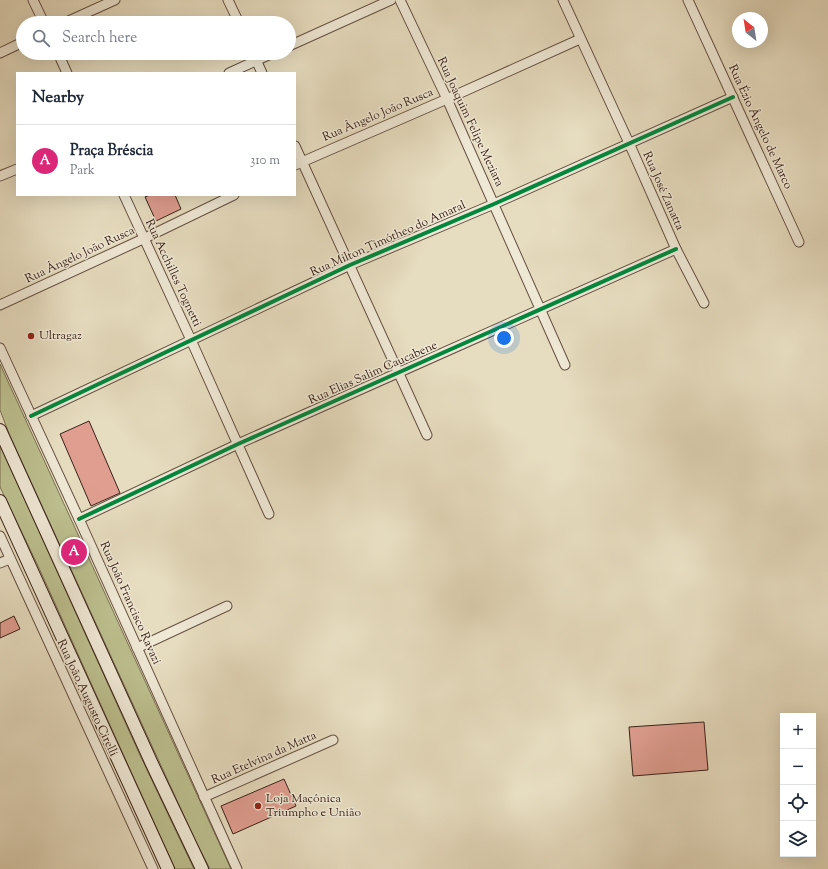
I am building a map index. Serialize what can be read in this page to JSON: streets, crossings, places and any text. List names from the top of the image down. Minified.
{"streets":{"street":["Rua Ângelo João Rusca","Rua Joaquim Felipe Meziara","Rua Ézio Ângelo de Marco","Rua José Zanatta","Rua Milton Timótheo do Amaral","Rua Acchilles Tognetti","Rua Elias Salim Caucabene","Rua João Francisco Ravazi","Rua João Augusto Cirelli","Rua Etelvina da Matta"]},"crossings":[["Rua Ângelo João Rusca","Rua Joaquim Felipe Meziara"],["Rua Ângelo João Rusca","Rua José Zanatta"],["Rua Ângelo João Rusca","Rua Acchilles Tognetti"],["Rua Joaquim Felipe Meziara","Rua Milton Timótheo do Amaral"],["Rua Joaquim Felipe Meziara","Rua Elias Salim Caucabene"],["Rua Ézio Ângelo de Marco","Rua Milton Timótheo do Amaral"],["Rua José Zanatta","Rua Milton Timótheo do Amaral"],["Rua José Zanatta","Rua Elias Salim Caucabene"],["Rua Milton Timótheo do Amaral","Rua Acchilles Tognetti"],["Rua Milton Timótheo do Amaral","Rua João Francisco Ravazi"],["Rua Acchilles Tognetti","Rua Elias Salim Caucabene"],["Rua Elias Salim Caucabene","Rua João Francisco Ravazi"],["Rua João Francisco Ravazi","Rua Etelvina da Matta"]],"places":["Ultragaz","Loja Maçônica Triumpho e União"],"north":"top left","page":{"search":"Search here","heading":"Nearby","list":[{"mark":"A","name":"Praça Bréscia","note":"Park","value":"310 m"}],"pins":"A","map_buttons":["+","−"]}}
